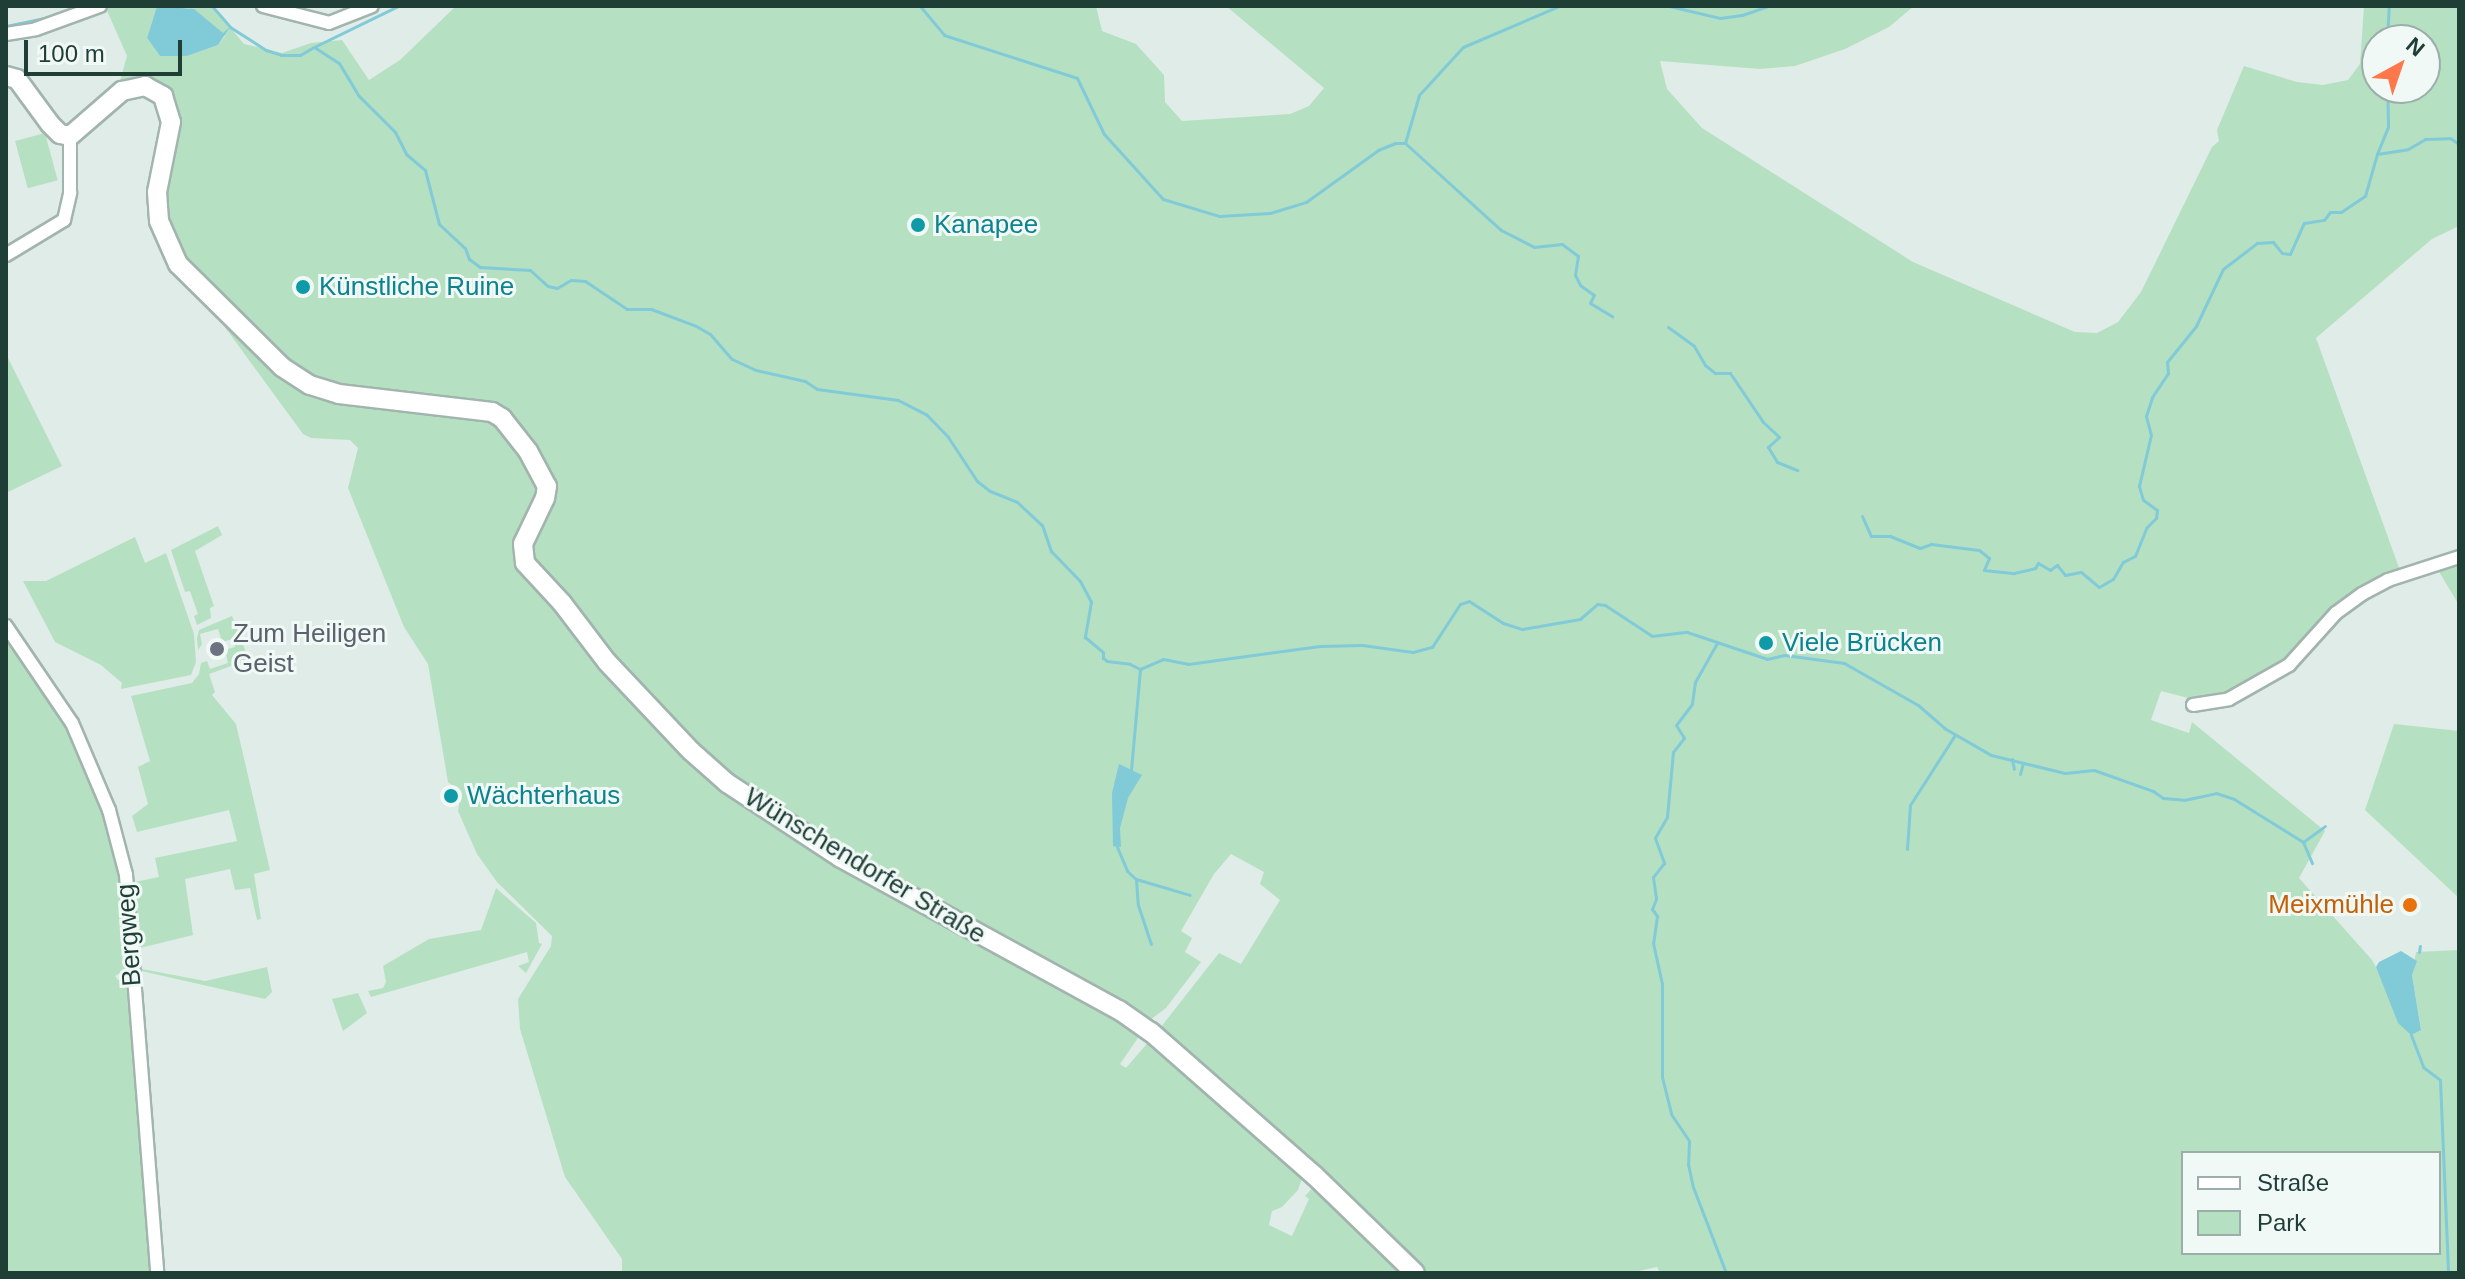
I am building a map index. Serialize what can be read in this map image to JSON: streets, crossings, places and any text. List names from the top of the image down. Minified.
{"streets":{"street":["Wünschendorfer Straße","Bergweg"]},"places":["Kanapee","Künstliche Ruine","Viele Brücken","Zum Heiligen Geist","Wächterhaus","Meixmühle"],"legend":["Straße","Park"],"scale_bar":"100 m","north":"top right"}
